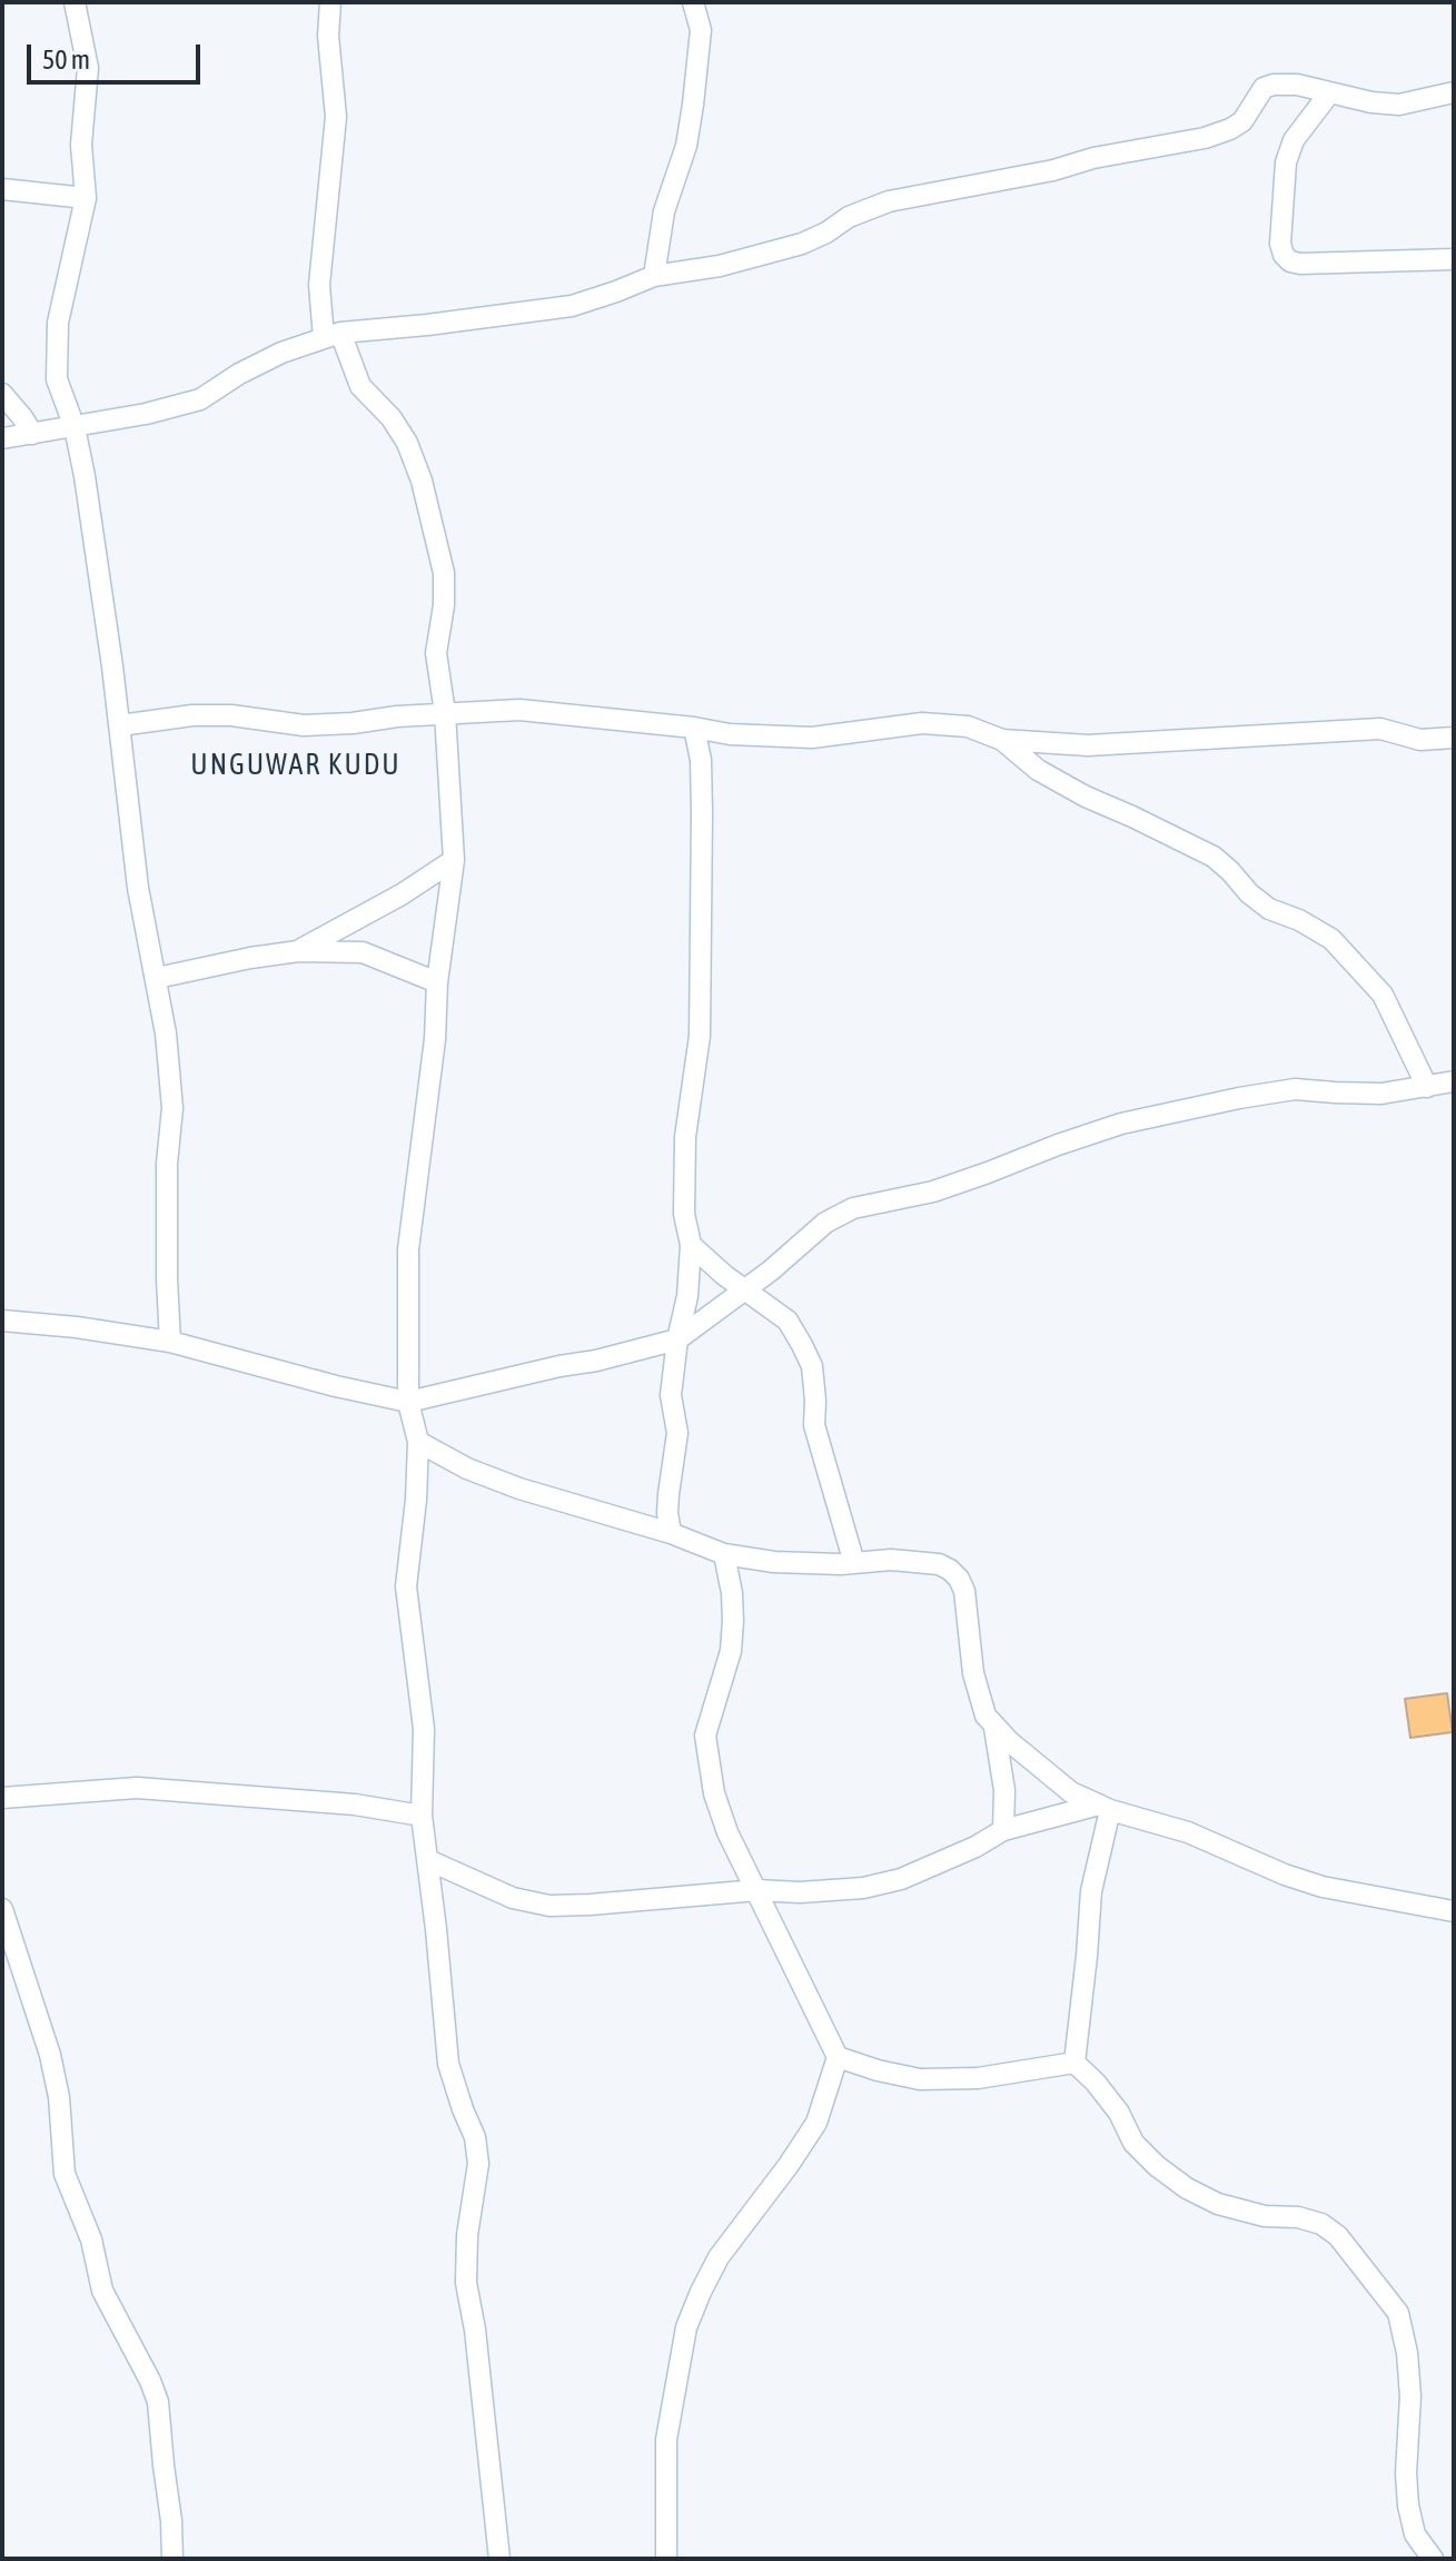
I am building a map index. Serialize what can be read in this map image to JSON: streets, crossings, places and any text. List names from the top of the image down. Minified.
{"districts":["UNGUWAR KUDU"],"scale_bar":"50 m"}
